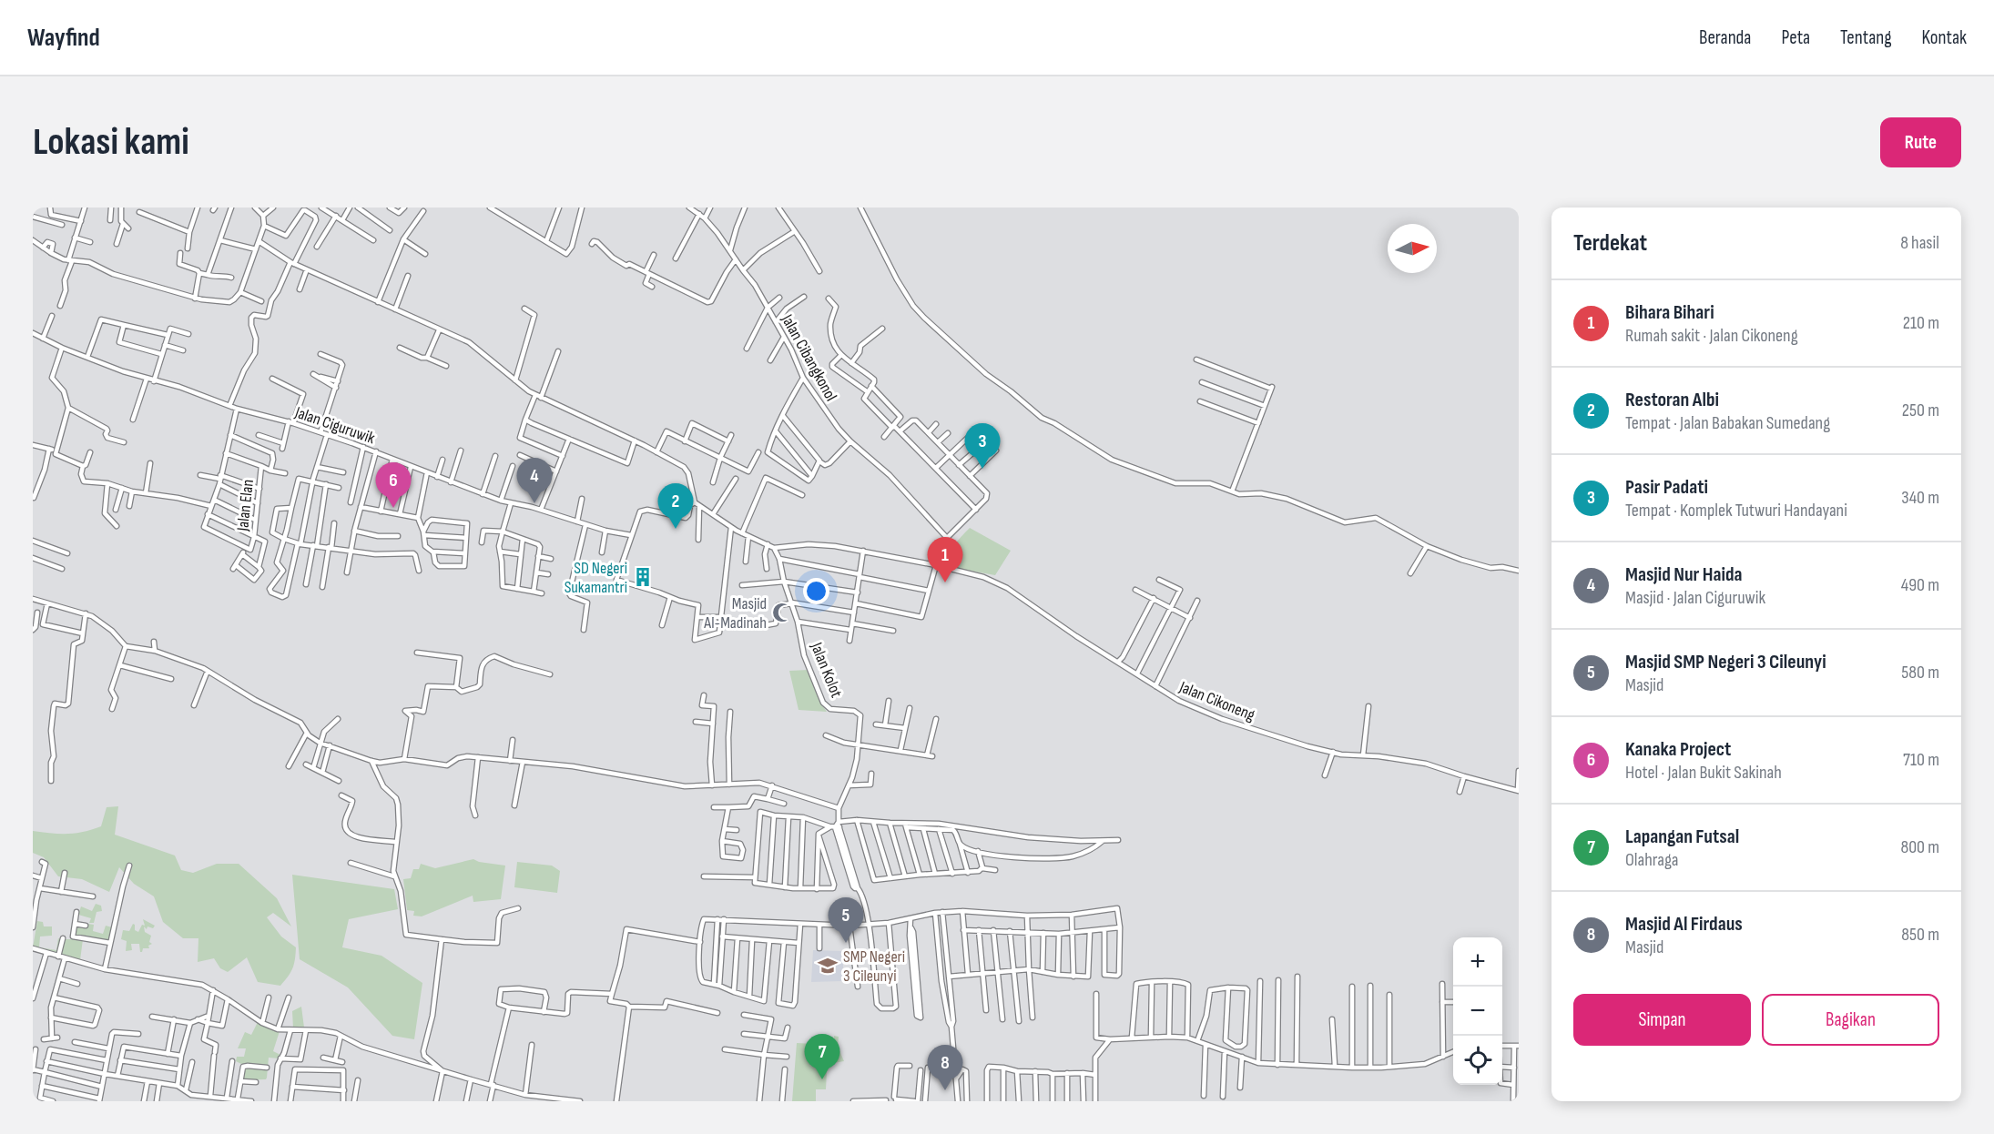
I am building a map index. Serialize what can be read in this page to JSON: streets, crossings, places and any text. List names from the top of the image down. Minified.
{"streets":{"street":["Jalan Cibangkonol","Jalan Ciguruwik","Jalan Elan","Jalan Kolot","Jalan Cikoneng"]},"crossings":[["Jalan Kolot","Jalan Cikoneng"]],"places":{"building":["SD Negeri Sukamantri"],"mosque":["Masjid Al-Madinah"],"school or university":["SMP Negeri 3 Cileunyi"]},"north":"right","page":{"header":"Wayfind","nav":["Beranda","Peta","Tentang","Kontak"],"buttons":["Rute",["Simpan","Bagikan"]],"title":"Lokasi kami","heading":["Terdekat","8 hasil"],"list":[{"mark":"1","name":"Bihara Bihari","note":"Rumah sakit · Jalan Cikoneng","value":"210 m"},{"mark":"2","name":"Restoran Albi","note":"Tempat · Jalan Babakan Sumedang","value":"250 m"},{"mark":"3","name":"Pasir Padati","note":"Tempat · Komplek Tutwuri Handayani","value":"340 m"},{"mark":"4","name":"Masjid Nur Haida","note":"Masjid · Jalan Ciguruwik","value":"490 m"},{"mark":"5","name":"Masjid SMP Negeri 3 Cileunyi","note":"Masjid","value":"580 m"},{"mark":"6","name":"Kanaka Project","note":"Hotel · Jalan Bukit Sakinah","value":"710 m"},{"mark":"7","name":"Lapangan Futsal","note":"Olahraga","value":"800 m"},{"mark":"8","name":"Masjid Al Firdaus","note":"Masjid","value":"850 m"}],"pins":["3","4","6","2","1","5","7","8"],"map_buttons":["+","−"]}}
